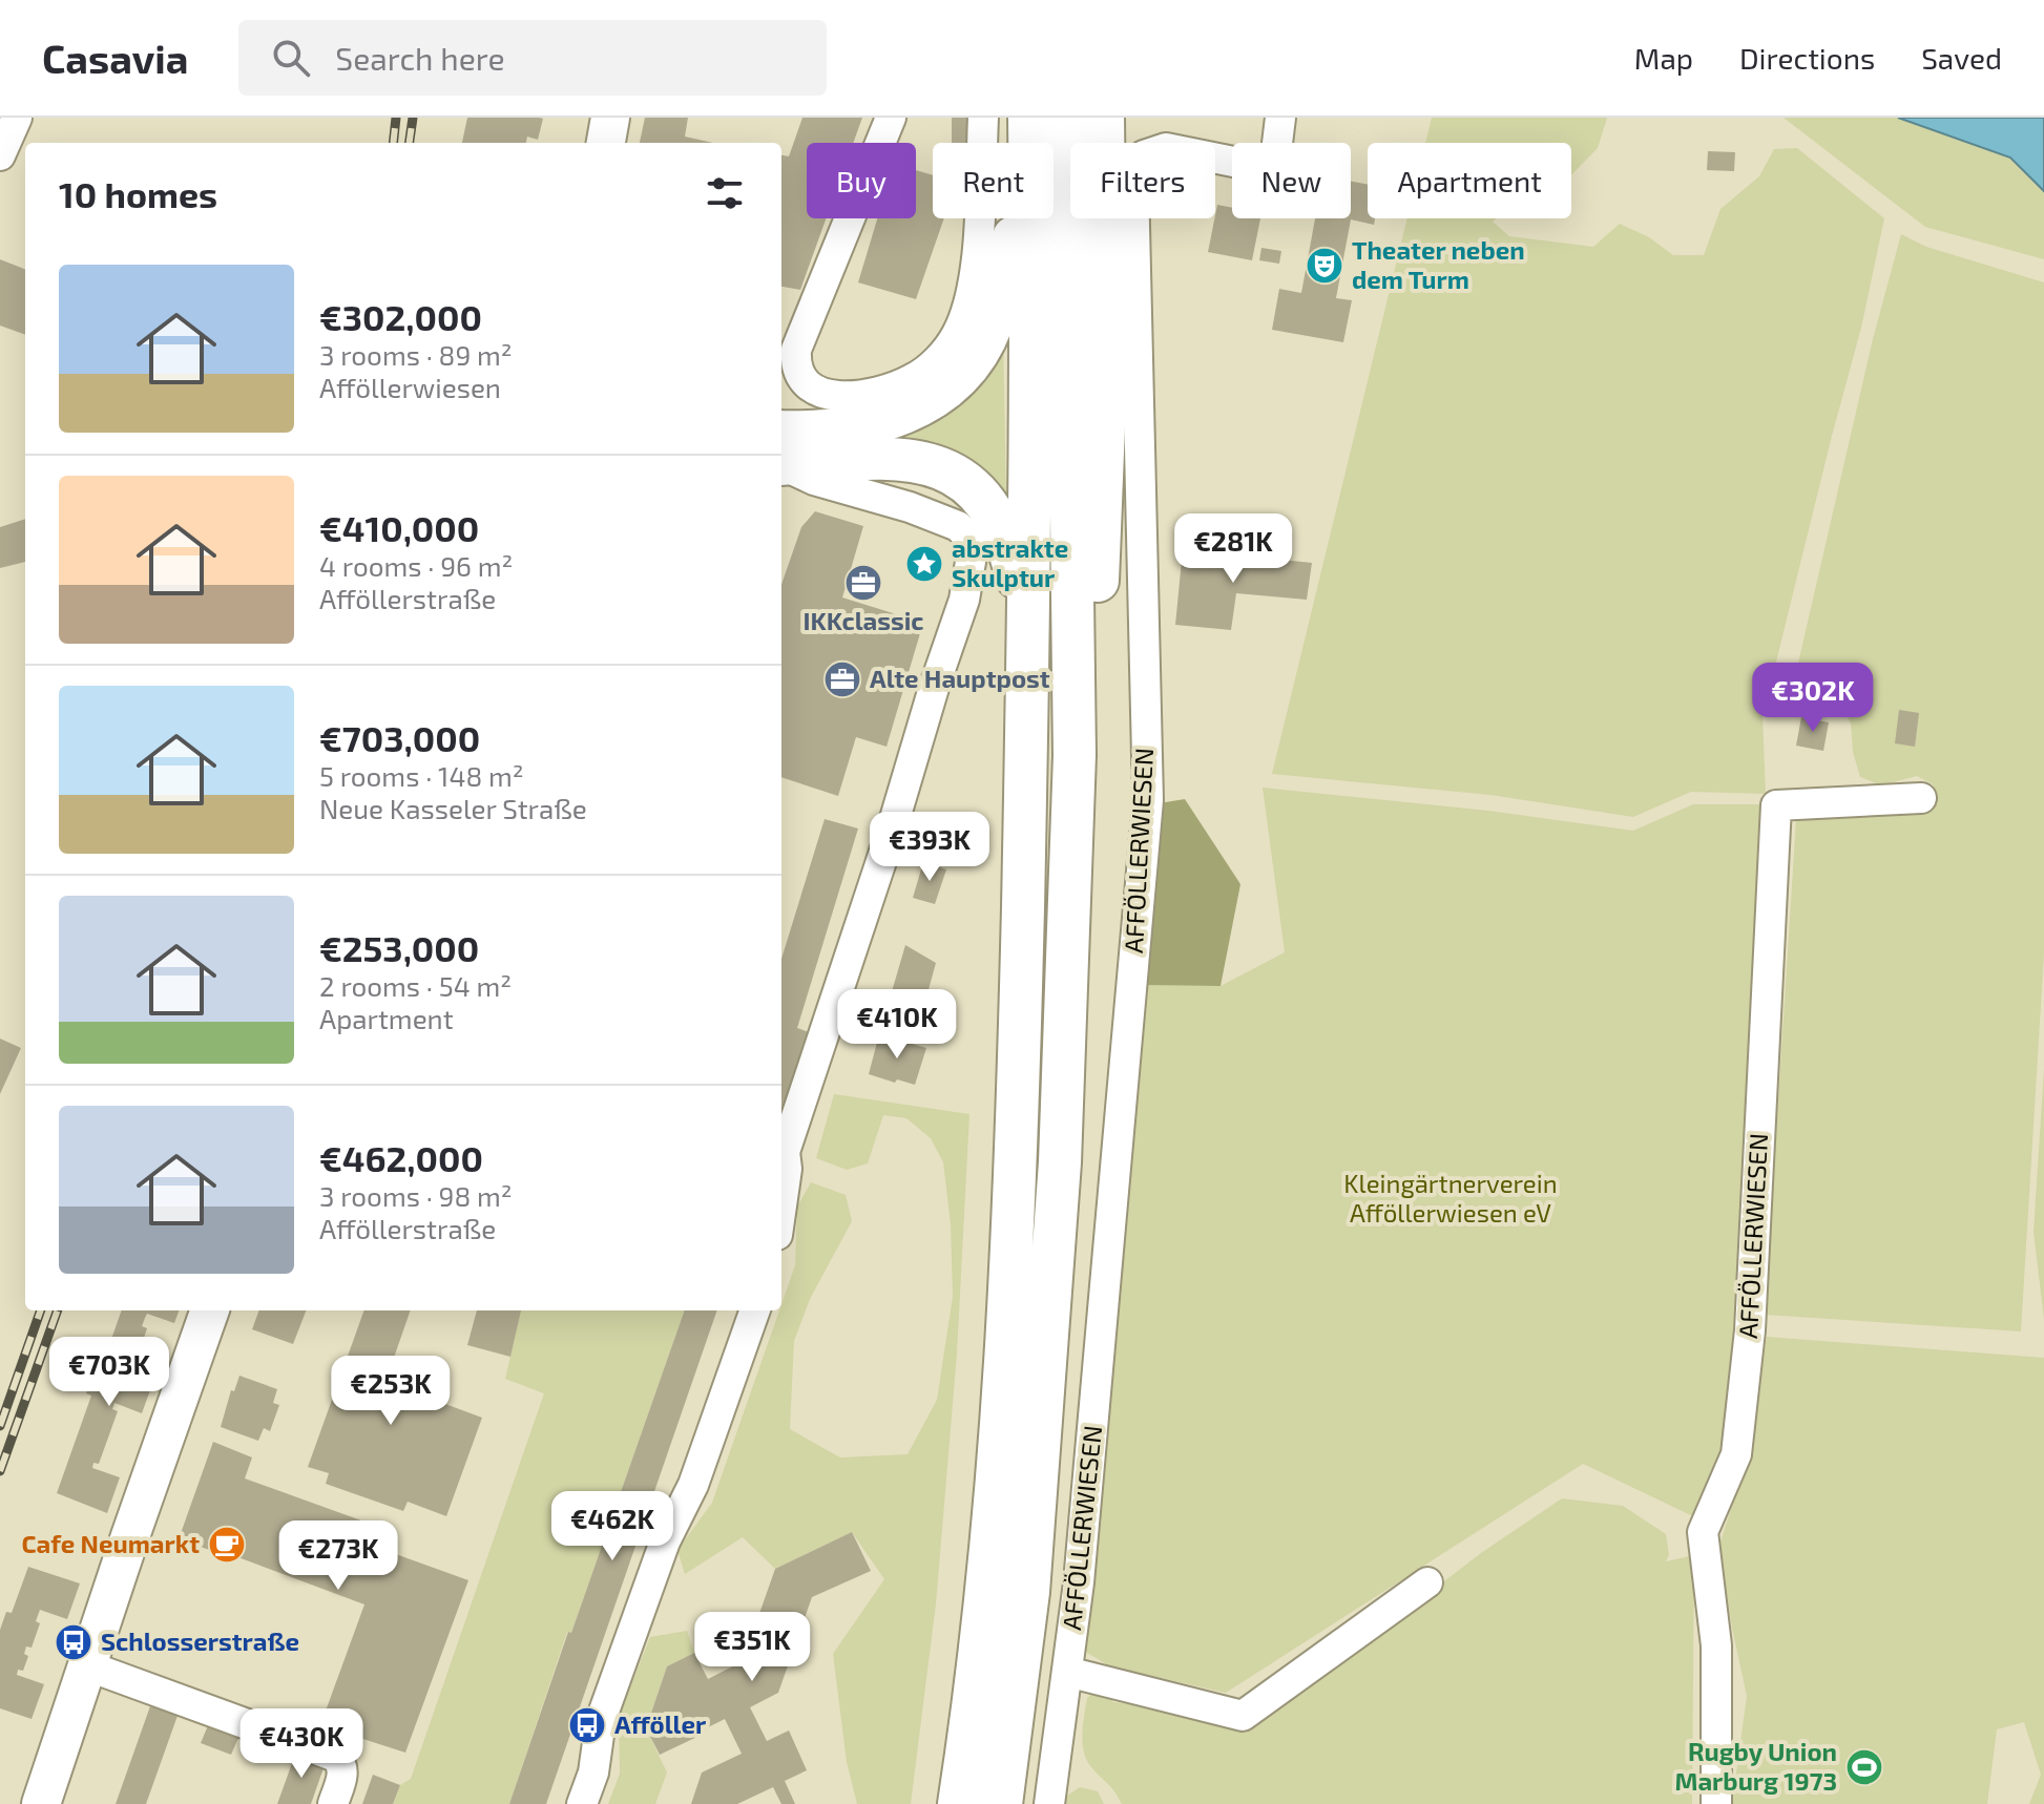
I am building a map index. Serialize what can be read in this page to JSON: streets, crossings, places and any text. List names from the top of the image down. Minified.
{"streets":{"street":["AFFÖLLERWIESEN"]},"parks":["Kleingärtnerverein Afföllerwiesen eV"],"places":{"theatre":["Theater neben dem Turm"],"place":["abstrakte Skulptur"],"office":["IKKclassic","Alte Hauptpost"],"cafe":["Cafe Neumarkt"],"bus stop":["Schlosserstraße","Afföller"],"sports":["Rugby Union Marburg 1973"]},"page":{"header":"Casavia","search":"Search here","nav":["Map","Directions","Saved"],"chip":["Buy","Rent","Filters","New","Apartment"],"heading":"10 homes","list":[{"name":"€302,000","note":"3 rooms · 89 m² · Afföllerwiesen"},{"name":"€410,000","note":"4 rooms · 96 m² · Afföllerstraße"},{"name":"€703,000","note":"5 rooms · 148 m² · Neue Kasseler Straße"},{"name":"€253,000","note":"2 rooms · 54 m² · Apartment"},{"name":"€462,000","note":"3 rooms · 98 m² · Afföllerstraße"}],"price":["€281K","€302K","€393K","€410K","€703K","€253K","€462K","€273K","€351K","€430K"]}}
